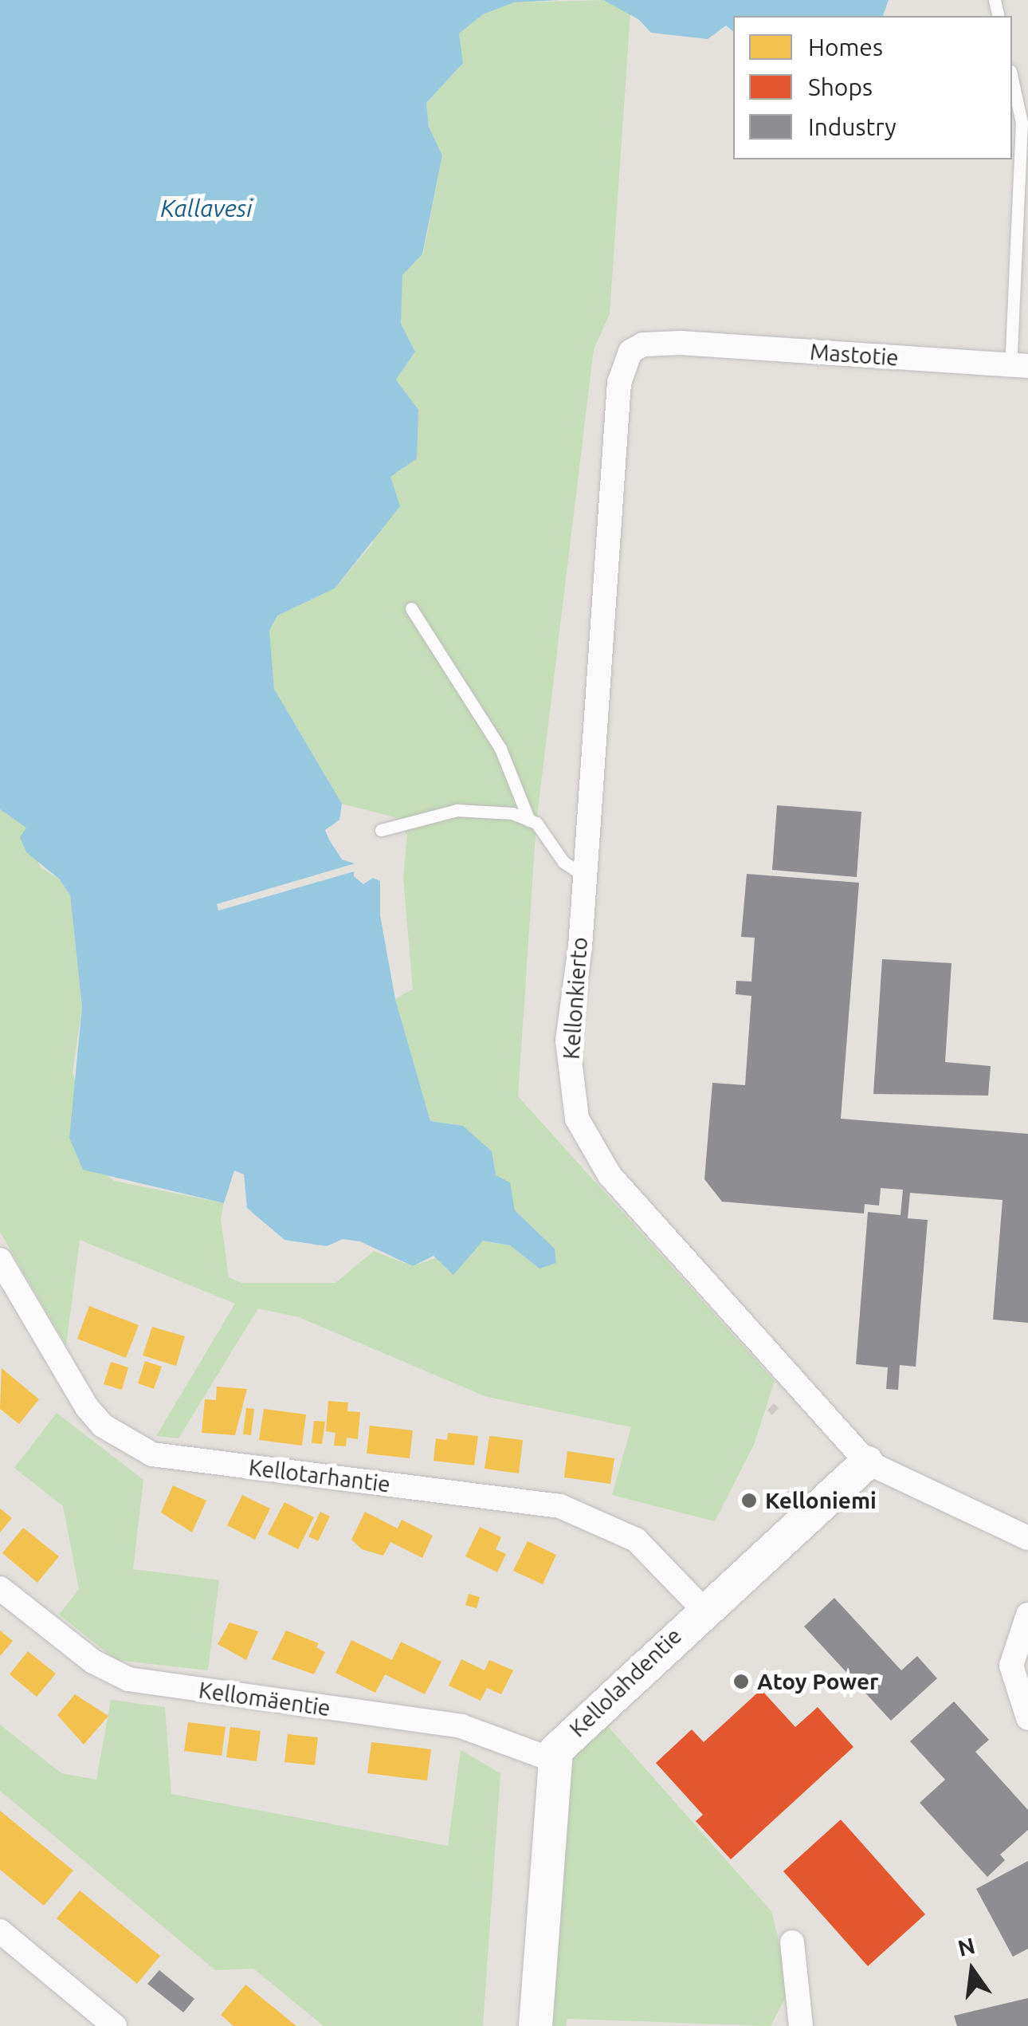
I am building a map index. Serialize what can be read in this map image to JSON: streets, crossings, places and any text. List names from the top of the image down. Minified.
{"streets":{"street":["Mastotie","Kellonkierto","Kellotarhantie","Kellolahdentie","Kellomäentie"]},"crossings":[["Mastotie","Kellonkierto"],["Kellonkierto","Kellolahdentie"],["Kellotarhantie","Kellolahdentie"],["Kellolahdentie","Kellomäentie"]],"water":["Kallavesi"],"places":["Kelloniemi","Atoy Power"],"legend":["Homes","Shops","Industry"],"north":"top"}
